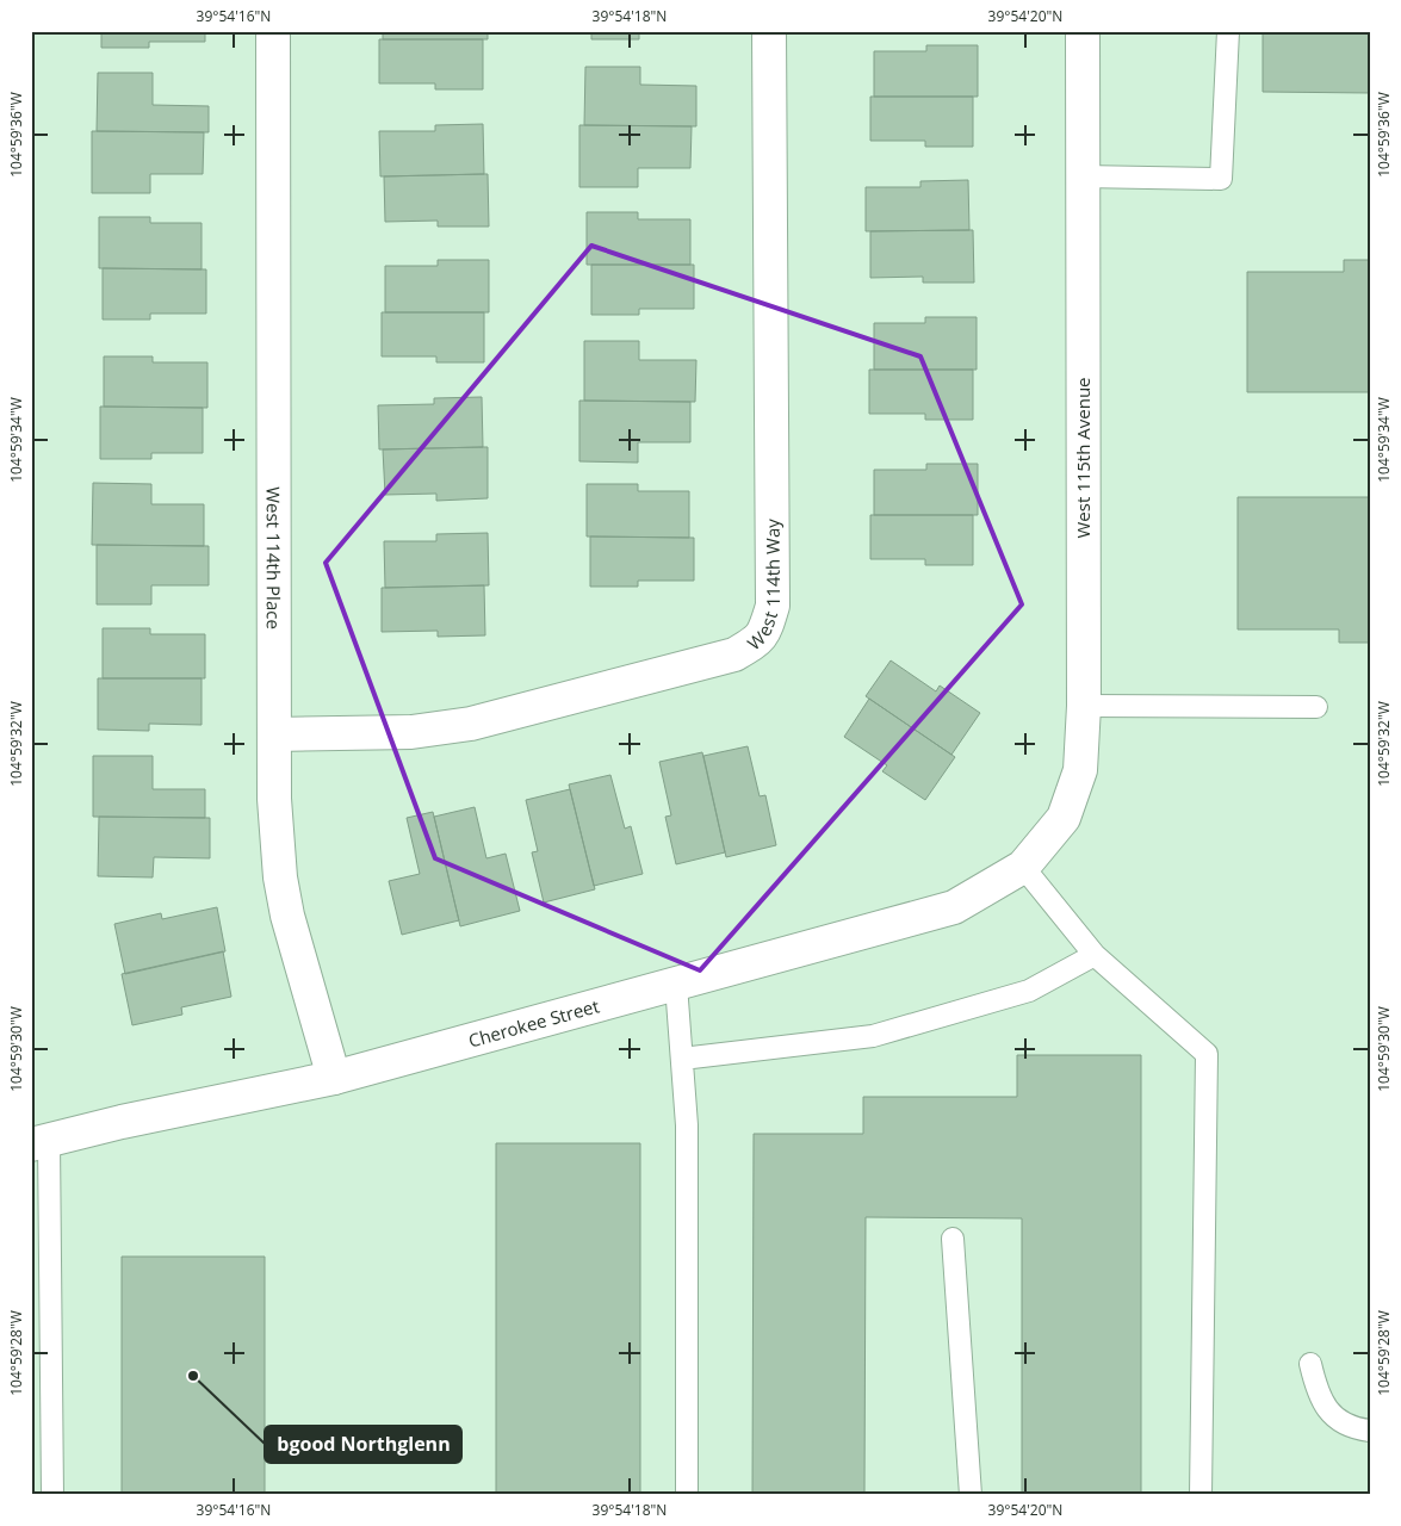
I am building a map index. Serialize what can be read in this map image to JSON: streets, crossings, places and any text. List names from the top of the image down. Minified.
{"streets":{"street":["West 115th Avenue","West 114th Place","West 114th Way","Cherokee Street"]},"crossings":[["West 115th Avenue","Cherokee Street"],["West 114th Place","West 114th Way"],["West 114th Place","Cherokee Street"]],"places":["bgood Northglenn"],"coordinates":["39°54'16\"N","39°54'18\"N","39°54'20\"N","104°59'36\"W","104°59'34\"W","104°59'32\"W","104°59'30\"W","104°59'28\"W"]}
